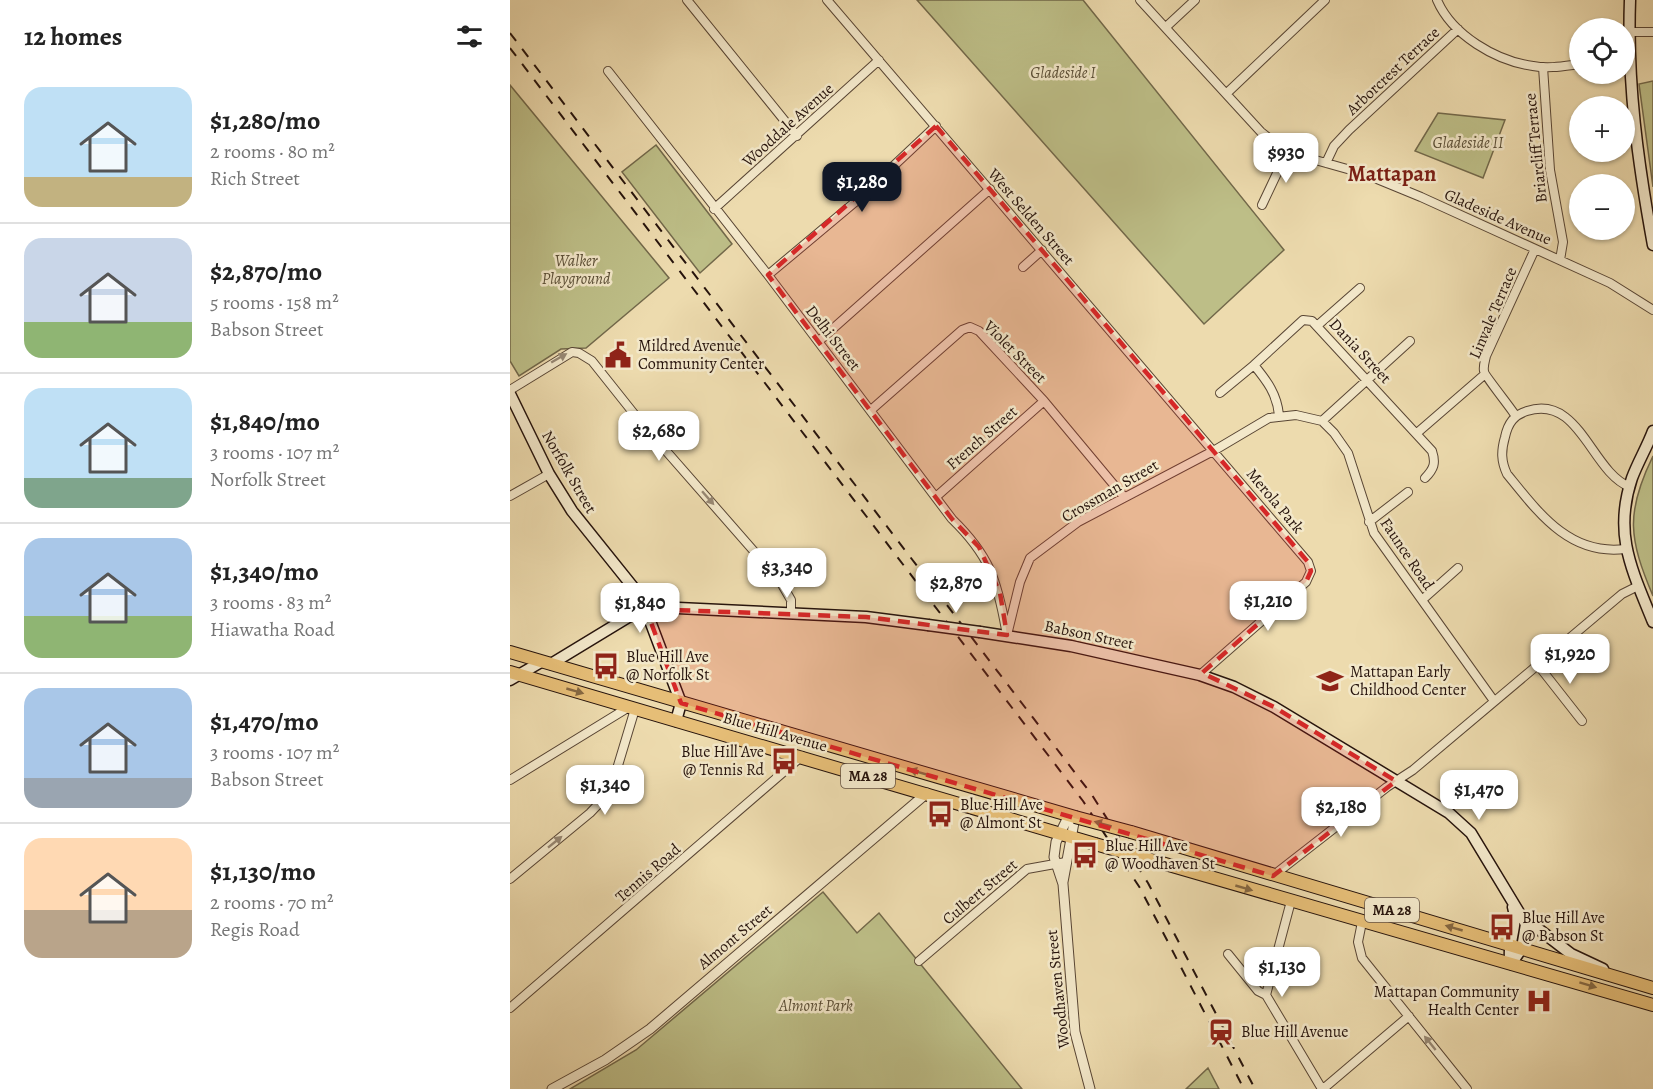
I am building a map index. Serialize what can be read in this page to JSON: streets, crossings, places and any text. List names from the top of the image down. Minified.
{"streets":{"highway":["Blue Hill Avenue","MA 28"],"main road":["Norfolk Street","Babson Street"],"street":["Arborcrest Terrace","Wooddale Avenue","Briarcliff Terrace","West Selden Street","Gladeside Avenue","Linvale Terrace","Delhi Street","Dania Street","Violet Street","French Street","Crossman Street","Merola Park","Faunce Road","Tennis Road","Culbert Street","Almont Street","Woodhaven Street"]},"crossings":[["Arborcrest Terrace","Gladeside Avenue"],["Wooddale Avenue","West Selden Street"],["Wooddale Avenue","Delhi Street"],["Briarcliff Terrace","Gladeside Avenue"],["West Selden Street","Crossman Street"],["West Selden Street","Merola Park"],["Gladeside Avenue","Linvale Terrace"],["Delhi Street","Violet Street"],["Delhi Street","French Street"],["Delhi Street","Crossman Street"],["Delhi Street","Babson Street"],["Violet Street","French Street"],["Violet Street","Crossman Street"],["Norfolk Street","Babson Street"],["Norfolk Street","Blue Hill Avenue"],["Crossman Street","Merola Park"],["Crossman Street","Babson Street"],["Merola Park","Babson Street"],["Babson Street","Blue Hill Avenue"],["Blue Hill Avenue","Tennis Road"],["Blue Hill Avenue","Almont Street"],["Blue Hill Avenue","Woodhaven Street"],["Culbert Street","Woodhaven Street"]],"districts":["Mattapan"],"parks":["Gladeside I","Gladeside II","Walker Playground","Almont Park"],"places":{"public building":["Mildred Avenue Community Center"],"bus stop":["Blue Hill Ave @ Norfolk St","Blue Hill Ave @ Tennis Rd","Blue Hill Ave @ Almont St","Blue Hill Ave @ Woodhaven St","Blue Hill Ave @ Babson St"],"school or university":["Mattapan Early Childhood Center"],"hospital":["Mattapan Community Health Center"],"station":["Blue Hill Avenue"]},"page":{"heading":"12 homes","map_buttons":["+","−"],"list":[{"name":"$1,280/mo","note":"2 rooms · 80 m² · Rich Street"},{"name":"$2,870/mo","note":"5 rooms · 158 m² · Babson Street"},{"name":"$1,840/mo","note":"3 rooms · 107 m² · Norfolk Street"},{"name":"$1,340/mo","note":"3 rooms · 83 m² · Hiawatha Road"},{"name":"$1,470/mo","note":"3 rooms · 107 m² · Babson Street"},{"name":"$1,130/mo","note":"2 rooms · 70 m² · Regis Road"}],"price":["$930","$1,280","$2,680","$3,340","$2,870","$1,210","$1,840","$1,920","$1,340","$1,470","$2,180","$1,130"]}}
